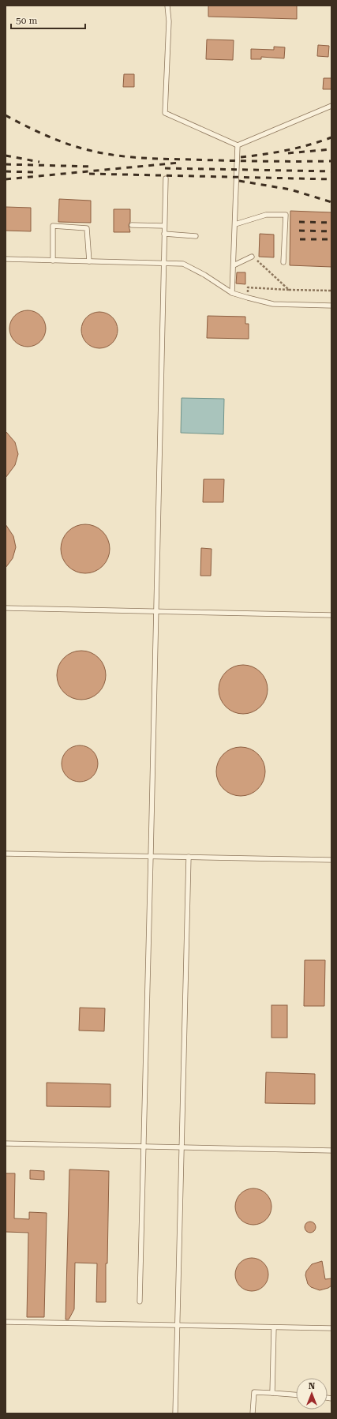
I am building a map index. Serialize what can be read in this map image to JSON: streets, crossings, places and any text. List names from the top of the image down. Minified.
{"scale_bar":"50 m","north":"top"}
